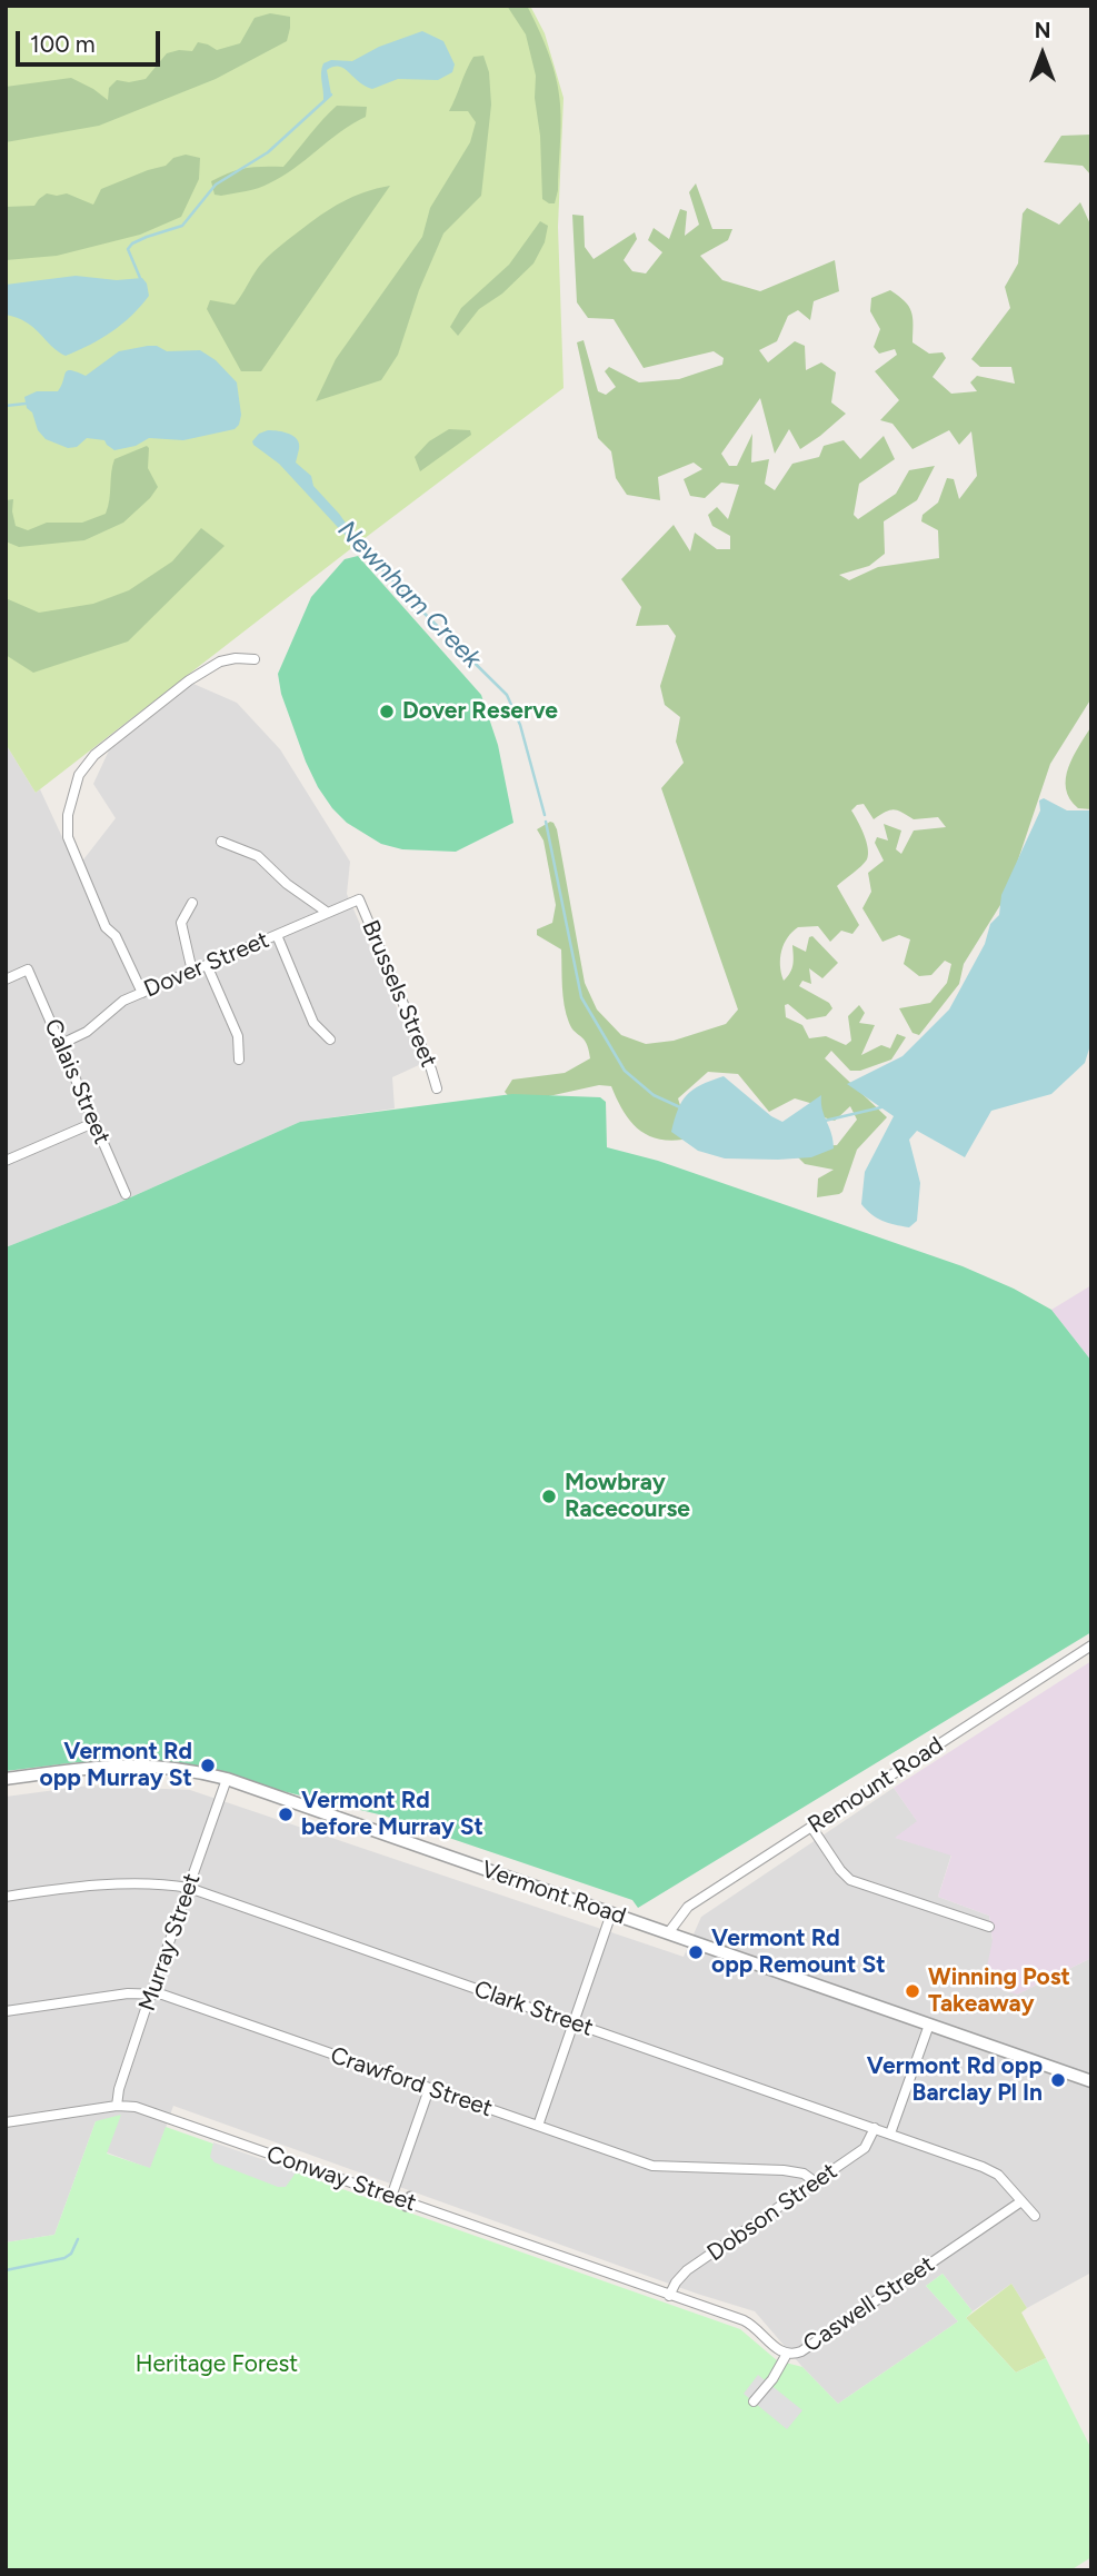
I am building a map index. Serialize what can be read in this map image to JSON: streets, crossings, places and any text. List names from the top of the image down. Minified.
{"streets":{"street":["Dover Street","Brussels Street","Calais Street","Remount Road","Vermont Road","Murray Street","Clark Street","Crawford Street","Conway Street","Dobson Street","Caswell Street"]},"crossings":[["Dover Street","Brussels Street"],["Dover Street","Calais Street"],["Remount Road","Vermont Road"],["Vermont Road","Murray Street"],["Murray Street","Clark Street"],["Murray Street","Crawford Street"],["Murray Street","Conway Street"],["Clark Street","Dobson Street"],["Clark Street","Caswell Street"],["Crawford Street","Dobson Street"],["Conway Street","Dobson Street"],["Conway Street","Caswell Street"],["Dobson Street","Caswell Street"]],"water":["Newnham Creek"],"parks":["Heritage Forest"],"places":["Dover Reserve","Mowbray Racecourse","Vermont Rd opp Murray St","Vermont Rd before Murray St","Vermont Rd opp Remount St","Winning Post Takeaway","Vermont Rd opp Barclay Pl In"],"scale_bar":"100 m","north":"top"}
